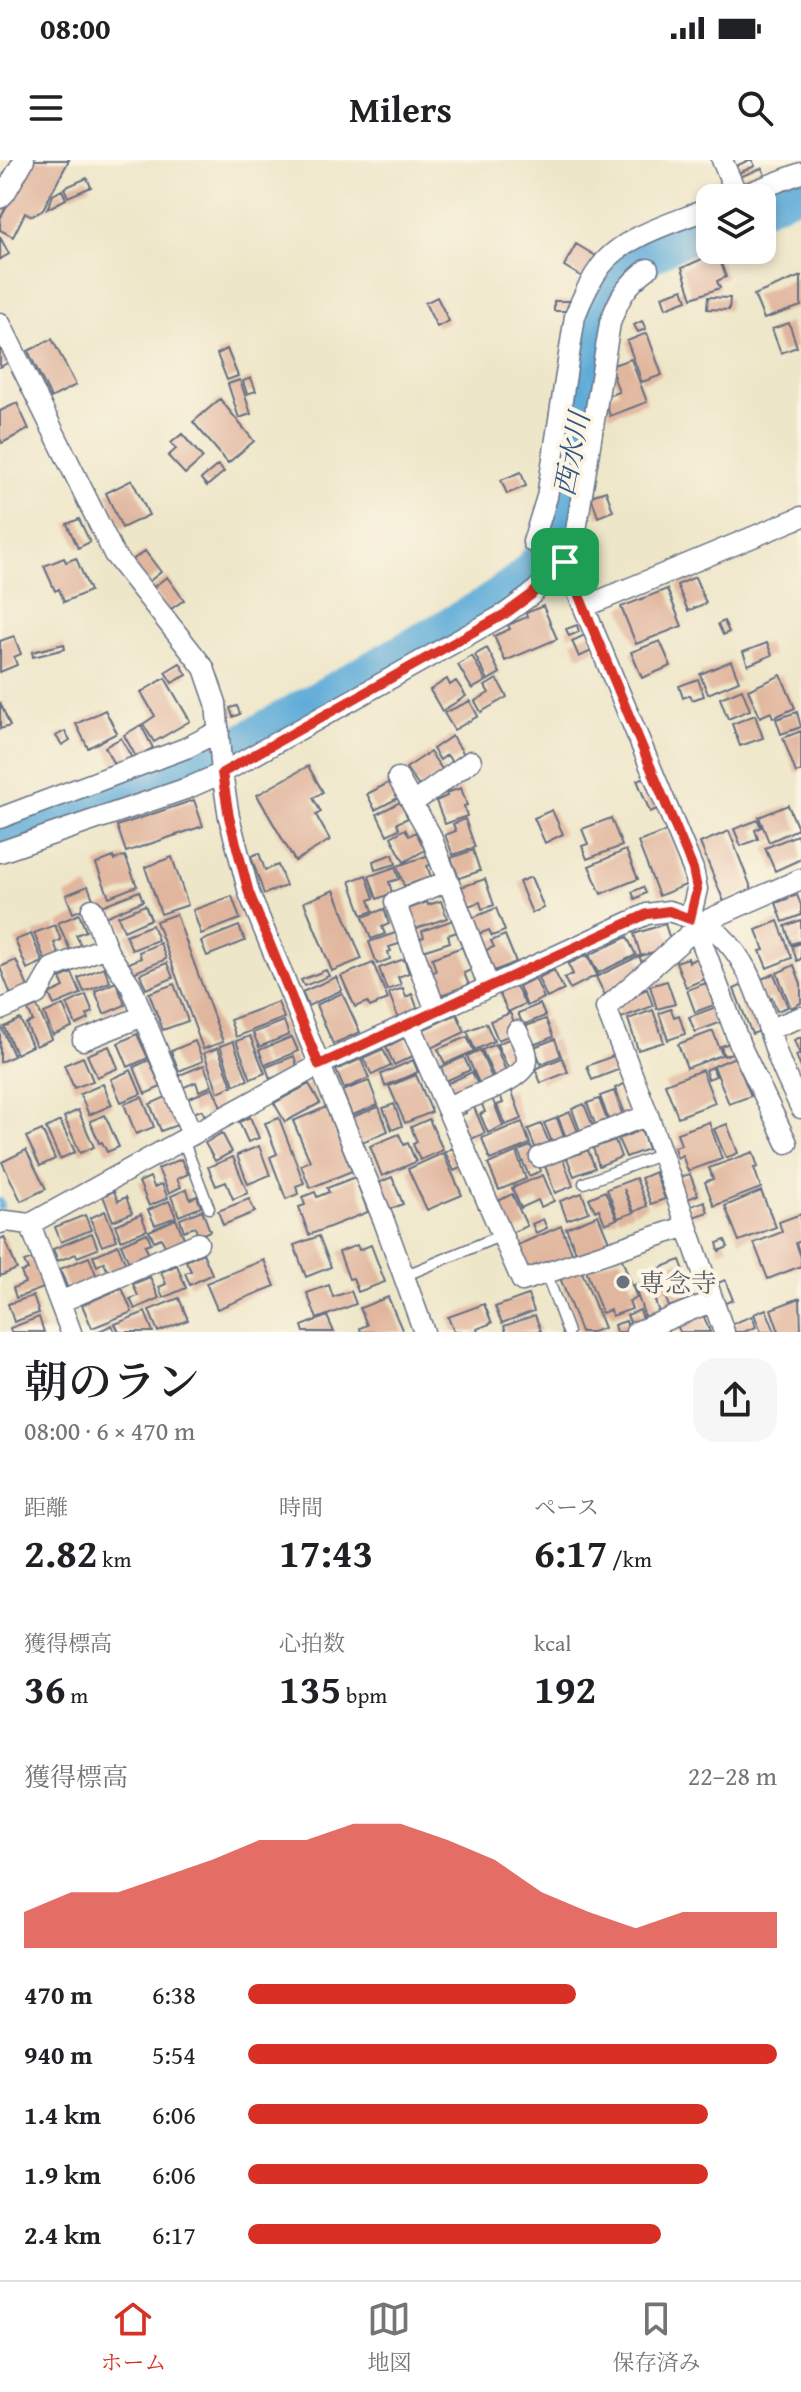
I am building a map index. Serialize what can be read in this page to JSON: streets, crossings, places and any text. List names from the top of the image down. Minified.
{"water":["西水川"],"places":["専念寺"],"page":{"status":"08:00","header":"Milers","heading":["朝のラン","08:00 · 6 × 470 m"],"stats":[["距離","2.82 km"],["時間","17:43"],["ペース","6:17 /km"],["獲得標高","36 m"],["心拍数","135 bpm"],["kcal","192"]],"chart":["獲得標高","22–28 m"],"list":[{"name":"470 m","note":"6:38"},{"name":"940 m","note":"5:54"},{"name":"1.4 km","note":"6:06"},{"name":"1.9 km","note":"6:06"},{"name":"2.4 km","note":"6:17"}],"tabs":["ホーム","地図","保存済み"]}}
